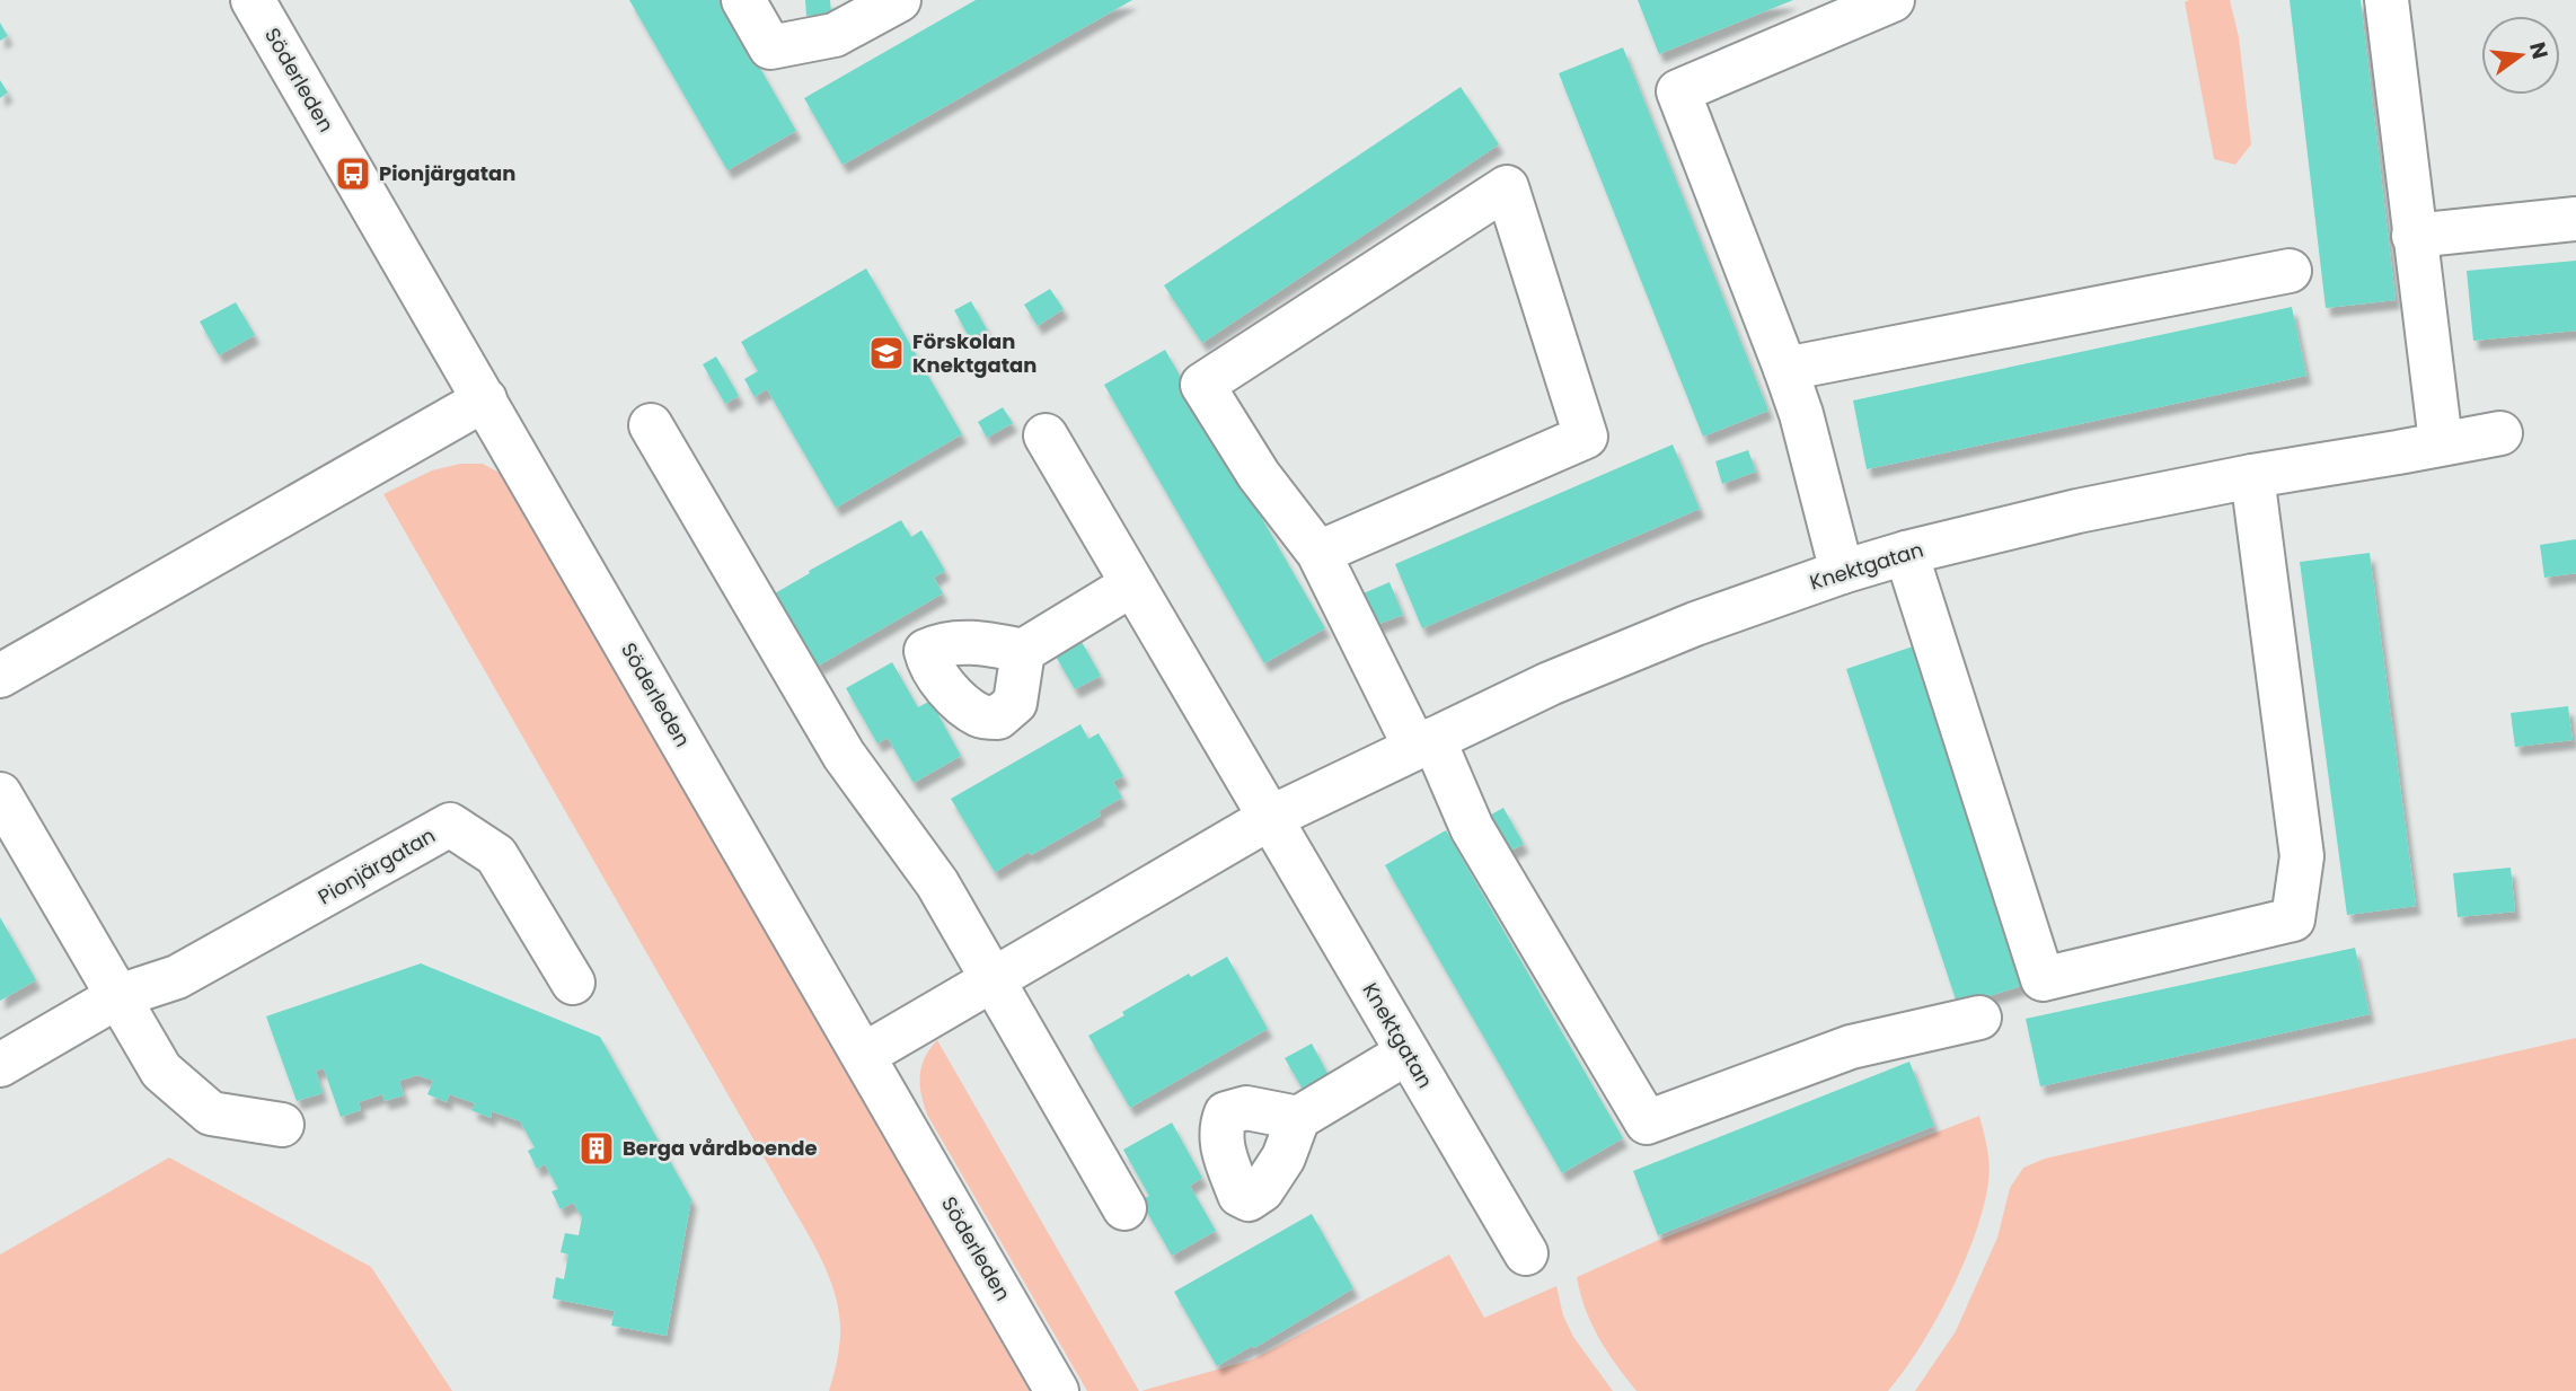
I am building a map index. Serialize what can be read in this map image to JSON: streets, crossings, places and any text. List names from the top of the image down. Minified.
{"streets":{"street":["Söderleden","Knektgatan","Pionjärgatan"]},"crossings":[["Söderleden","Knektgatan"]],"places":{"bus stop":["Pionjärgatan"],"school or university":["Förskolan Knektgatan"],"building":["Berga vårdboende"]},"north":"right"}
